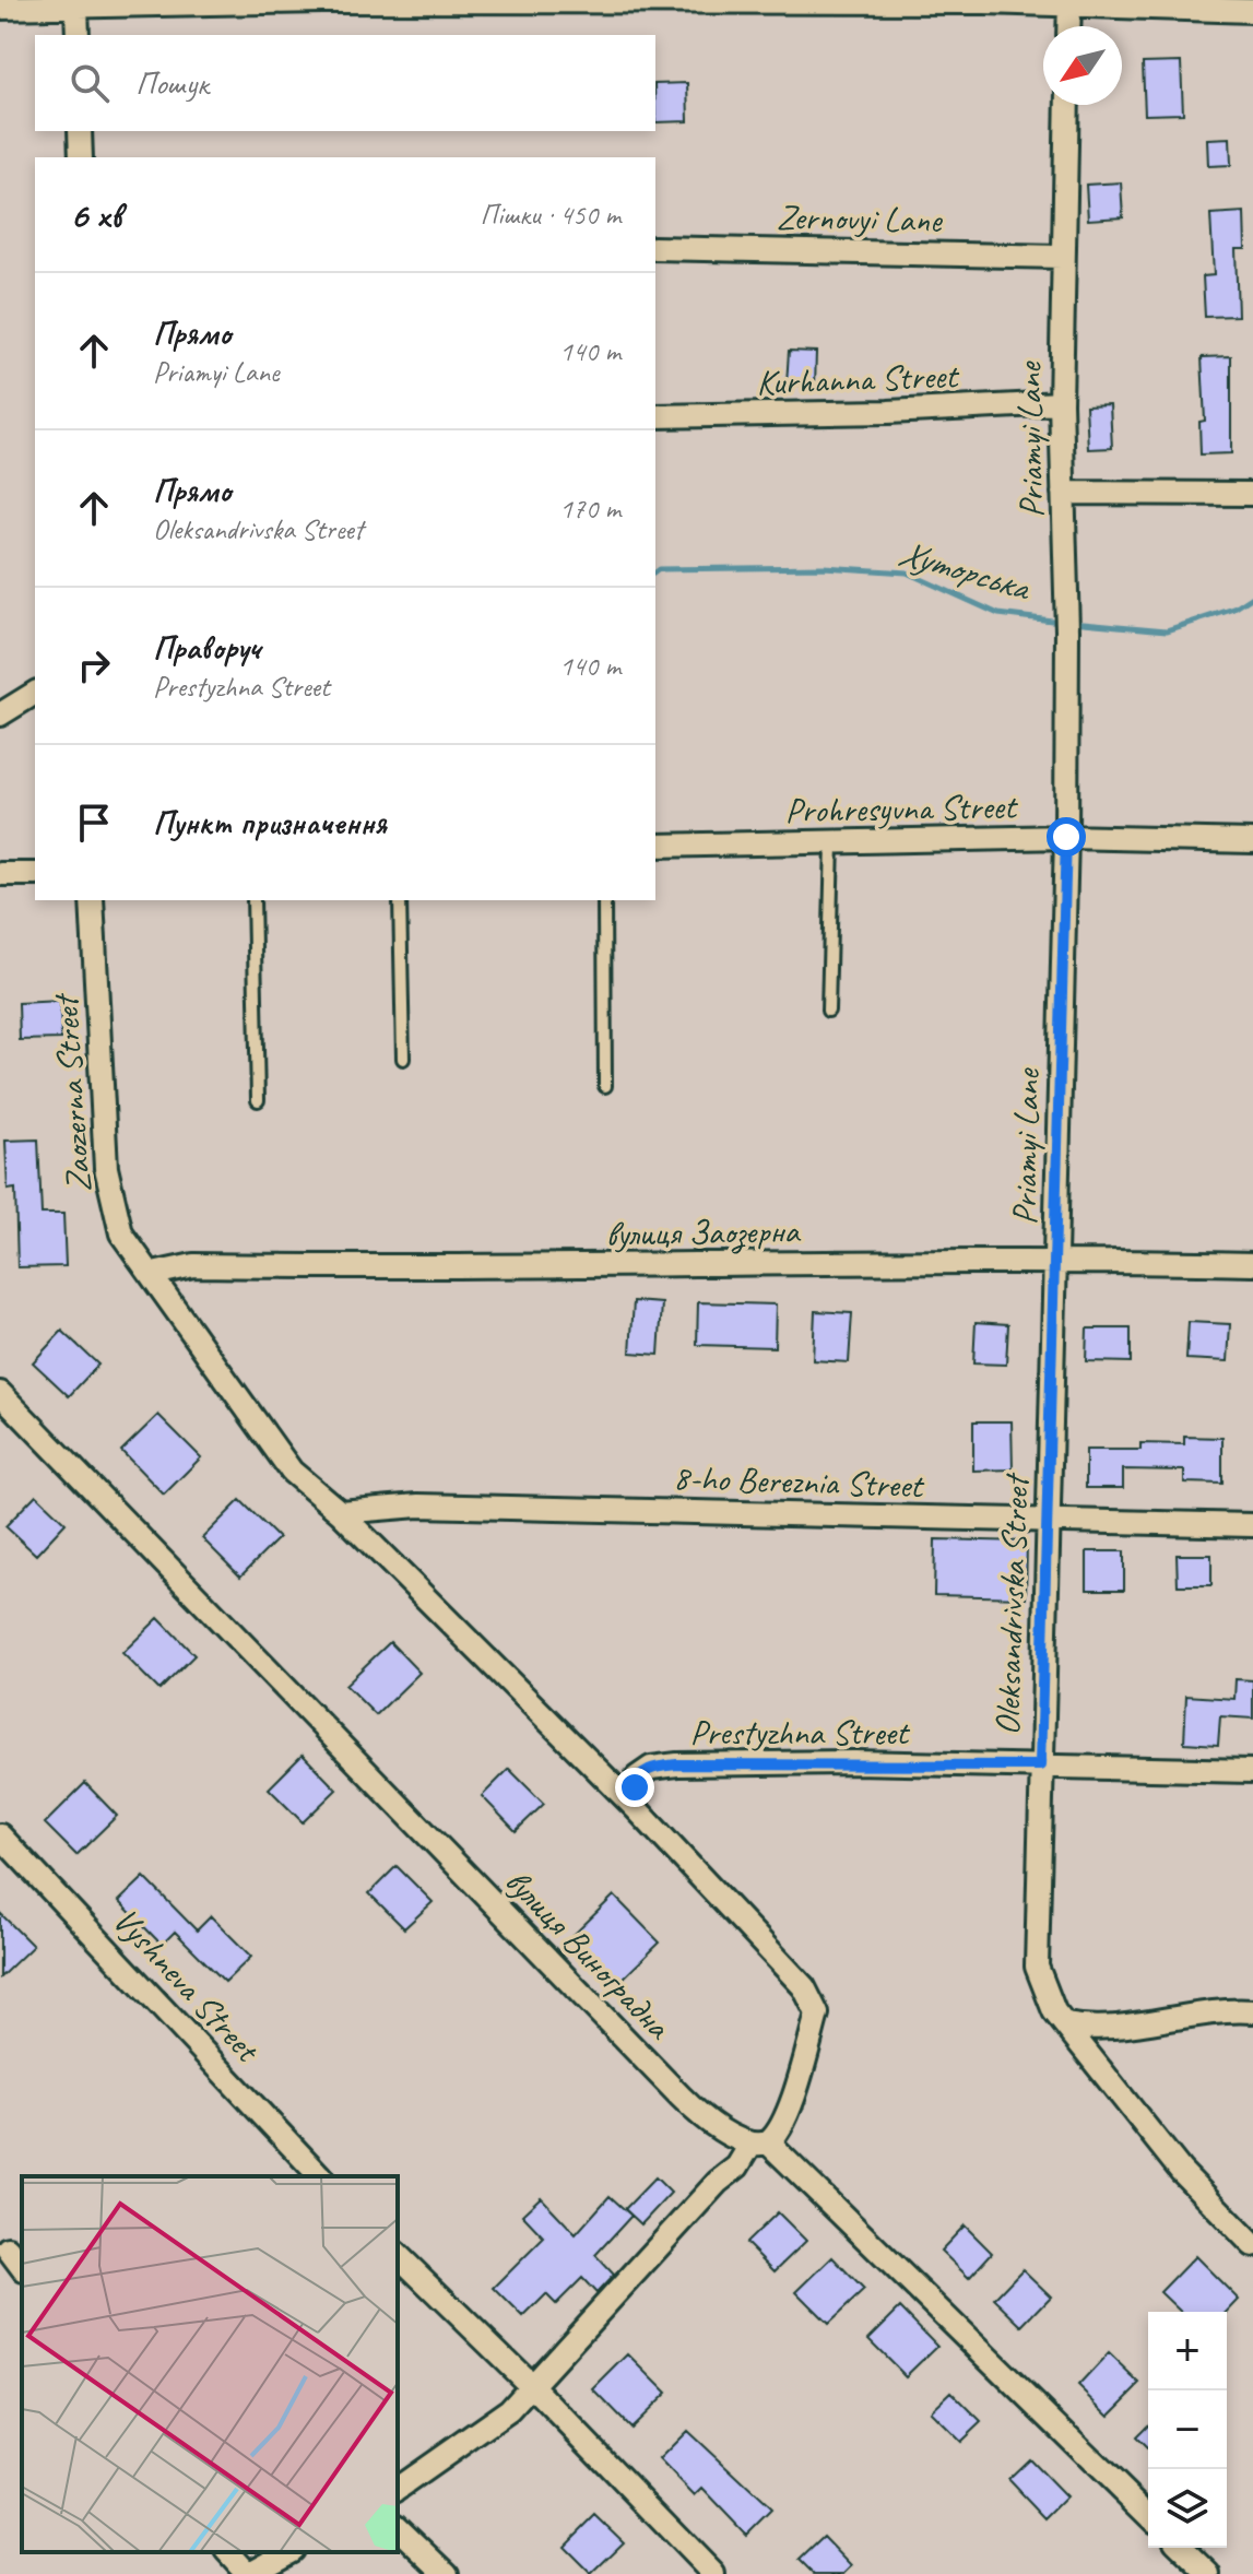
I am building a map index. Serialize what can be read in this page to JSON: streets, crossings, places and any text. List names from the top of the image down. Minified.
{"streets":{"street":["Zernovyi Lane","Kurhanna Street","Priamyi Lane","Prohresyvna Street","Zaozerna Street","вулиця Заозерна","8-ho Bereznia Street","Oleksandrivska Street","Prestyzhna Street","вулиця Виноградна","Vyshneva Street"]},"crossings":[["Zernovyi Lane","Priamyi Lane"],["Kurhanna Street","Priamyi Lane"],["Priamyi Lane","Prohresyvna Street"],["Priamyi Lane","вулиця Заозерна"],["Priamyi Lane","Oleksandrivska Street"],["Zaozerna Street","вулиця Заозерна"],["Zaozerna Street","8-ho Bereznia Street"],["Zaozerna Street","Prestyzhna Street"],["вулиця Заозерна","Oleksandrivska Street"],["8-ho Bereznia Street","Oleksandrivska Street"],["Oleksandrivska Street","Prestyzhna Street"]],"water":["Хуторська"],"north":"bottom left","page":{"search":"Пошук","heading":["6 хв","Пішки · 450 m"],"list":[["Прямо","Priamyi Lane","140 m"],["Прямо","Oleksandrivska Street","170 m"],["Праворуч","Prestyzhna Street","140 m"],"Пункт призначення"],"map_buttons":["+","−"]}}
